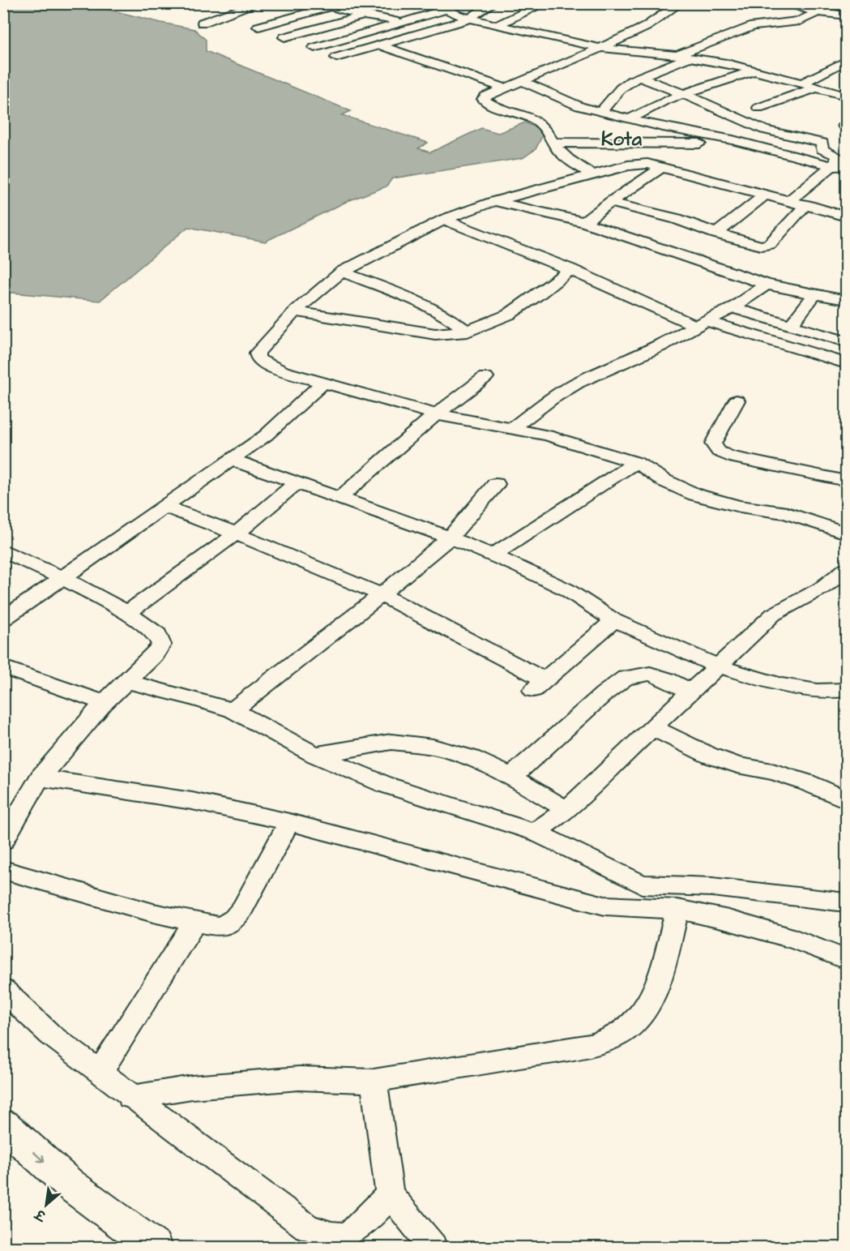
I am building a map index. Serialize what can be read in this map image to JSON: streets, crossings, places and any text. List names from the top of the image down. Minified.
{"districts":["Kota"],"north":"bottom left"}
